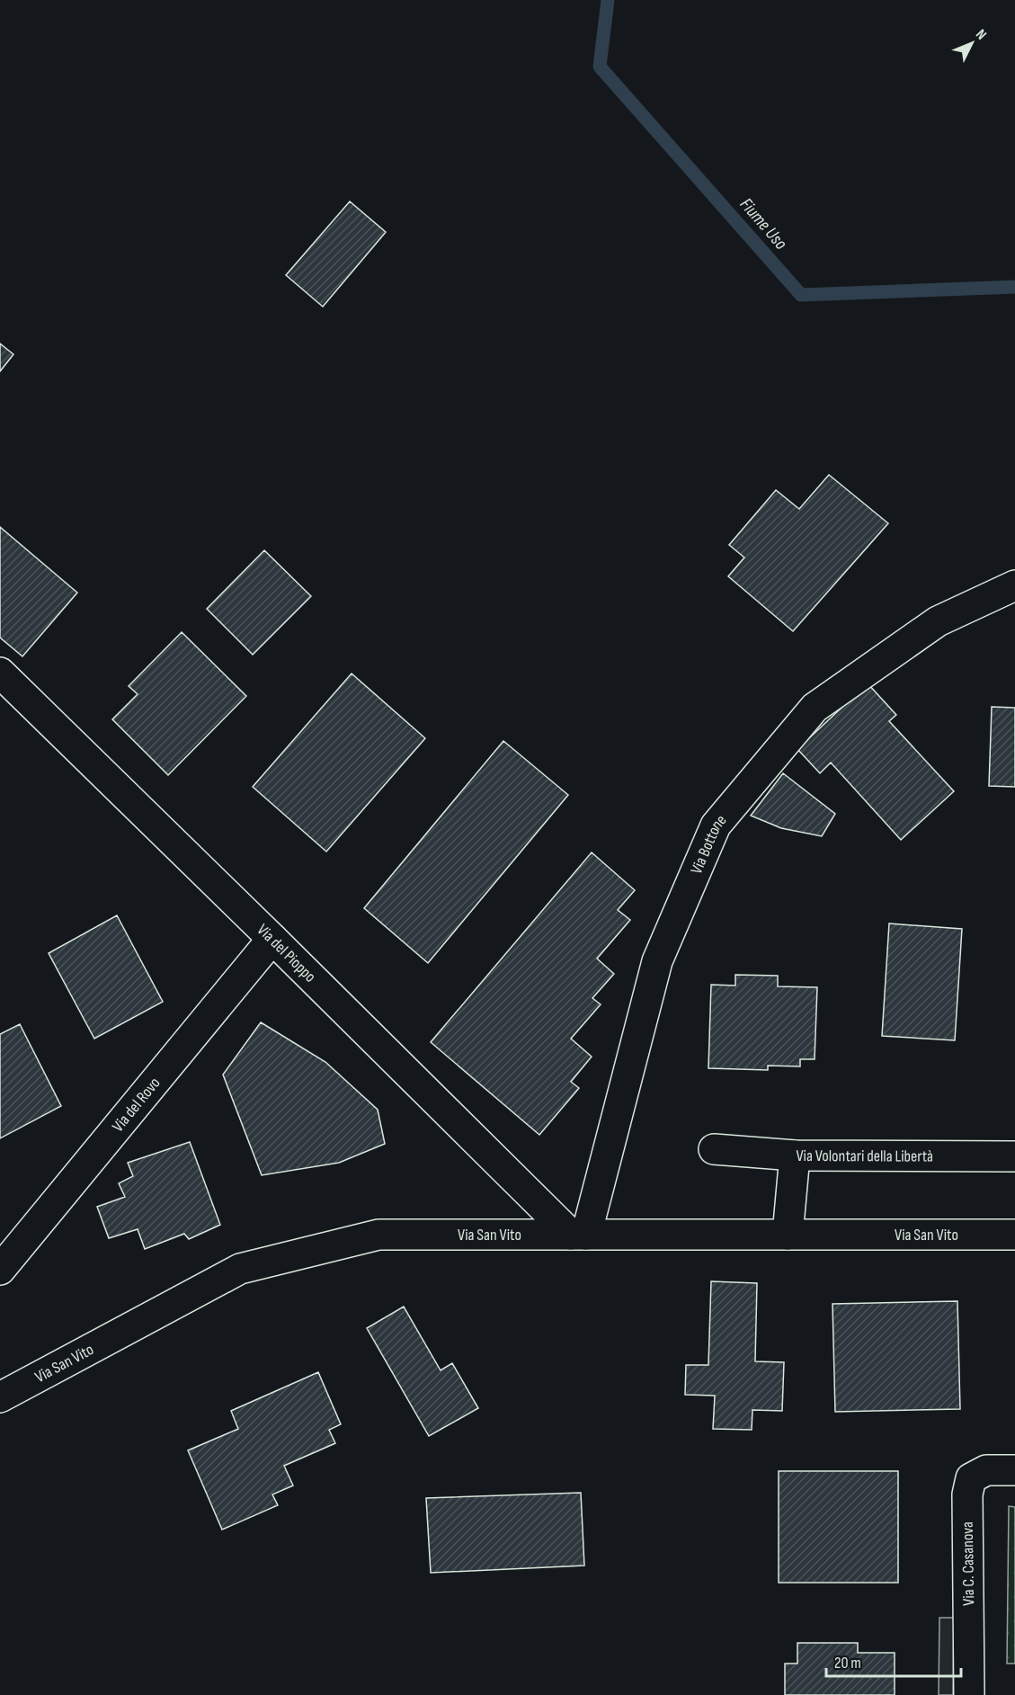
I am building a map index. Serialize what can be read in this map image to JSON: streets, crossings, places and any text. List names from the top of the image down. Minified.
{"streets":{"street":["Via Bottone","Via del Pioppo","Via del Rovo","Via Volontari della Libertà","Via San Vito","Via C. Casanova"]},"crossings":[["Via Bottone","Via del Pioppo"],["Via Bottone","Via San Vito"],["Via del Pioppo","Via del Rovo"],["Via del Pioppo","Via San Vito"]],"water":["Fiume Uso"],"scale_bar":"20 m","north":"top right"}
